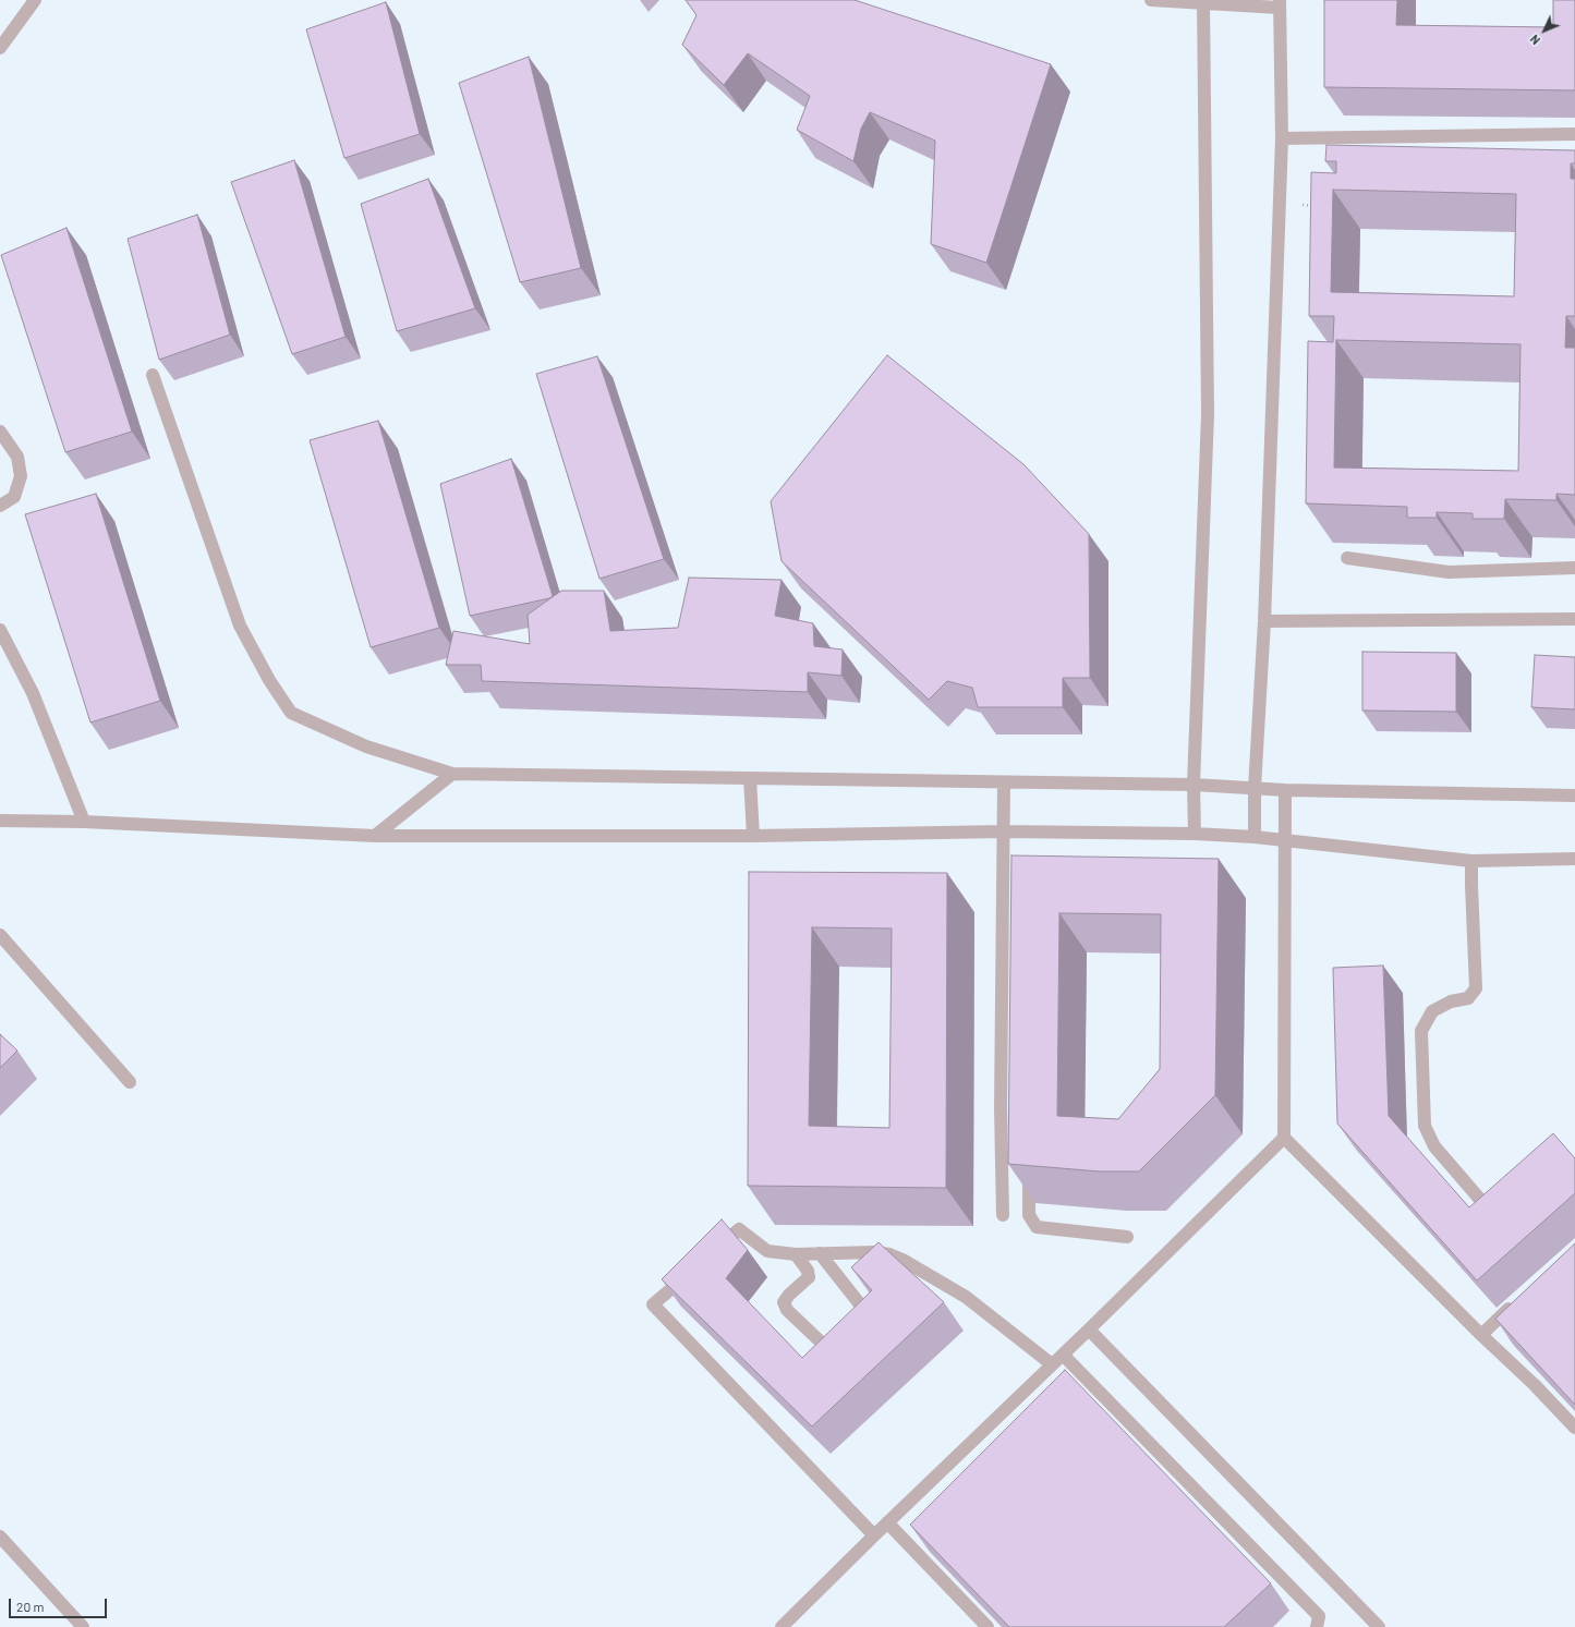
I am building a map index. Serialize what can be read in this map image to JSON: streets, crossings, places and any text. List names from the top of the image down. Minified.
{"scale_bar":"20 m","north":"bottom left"}
